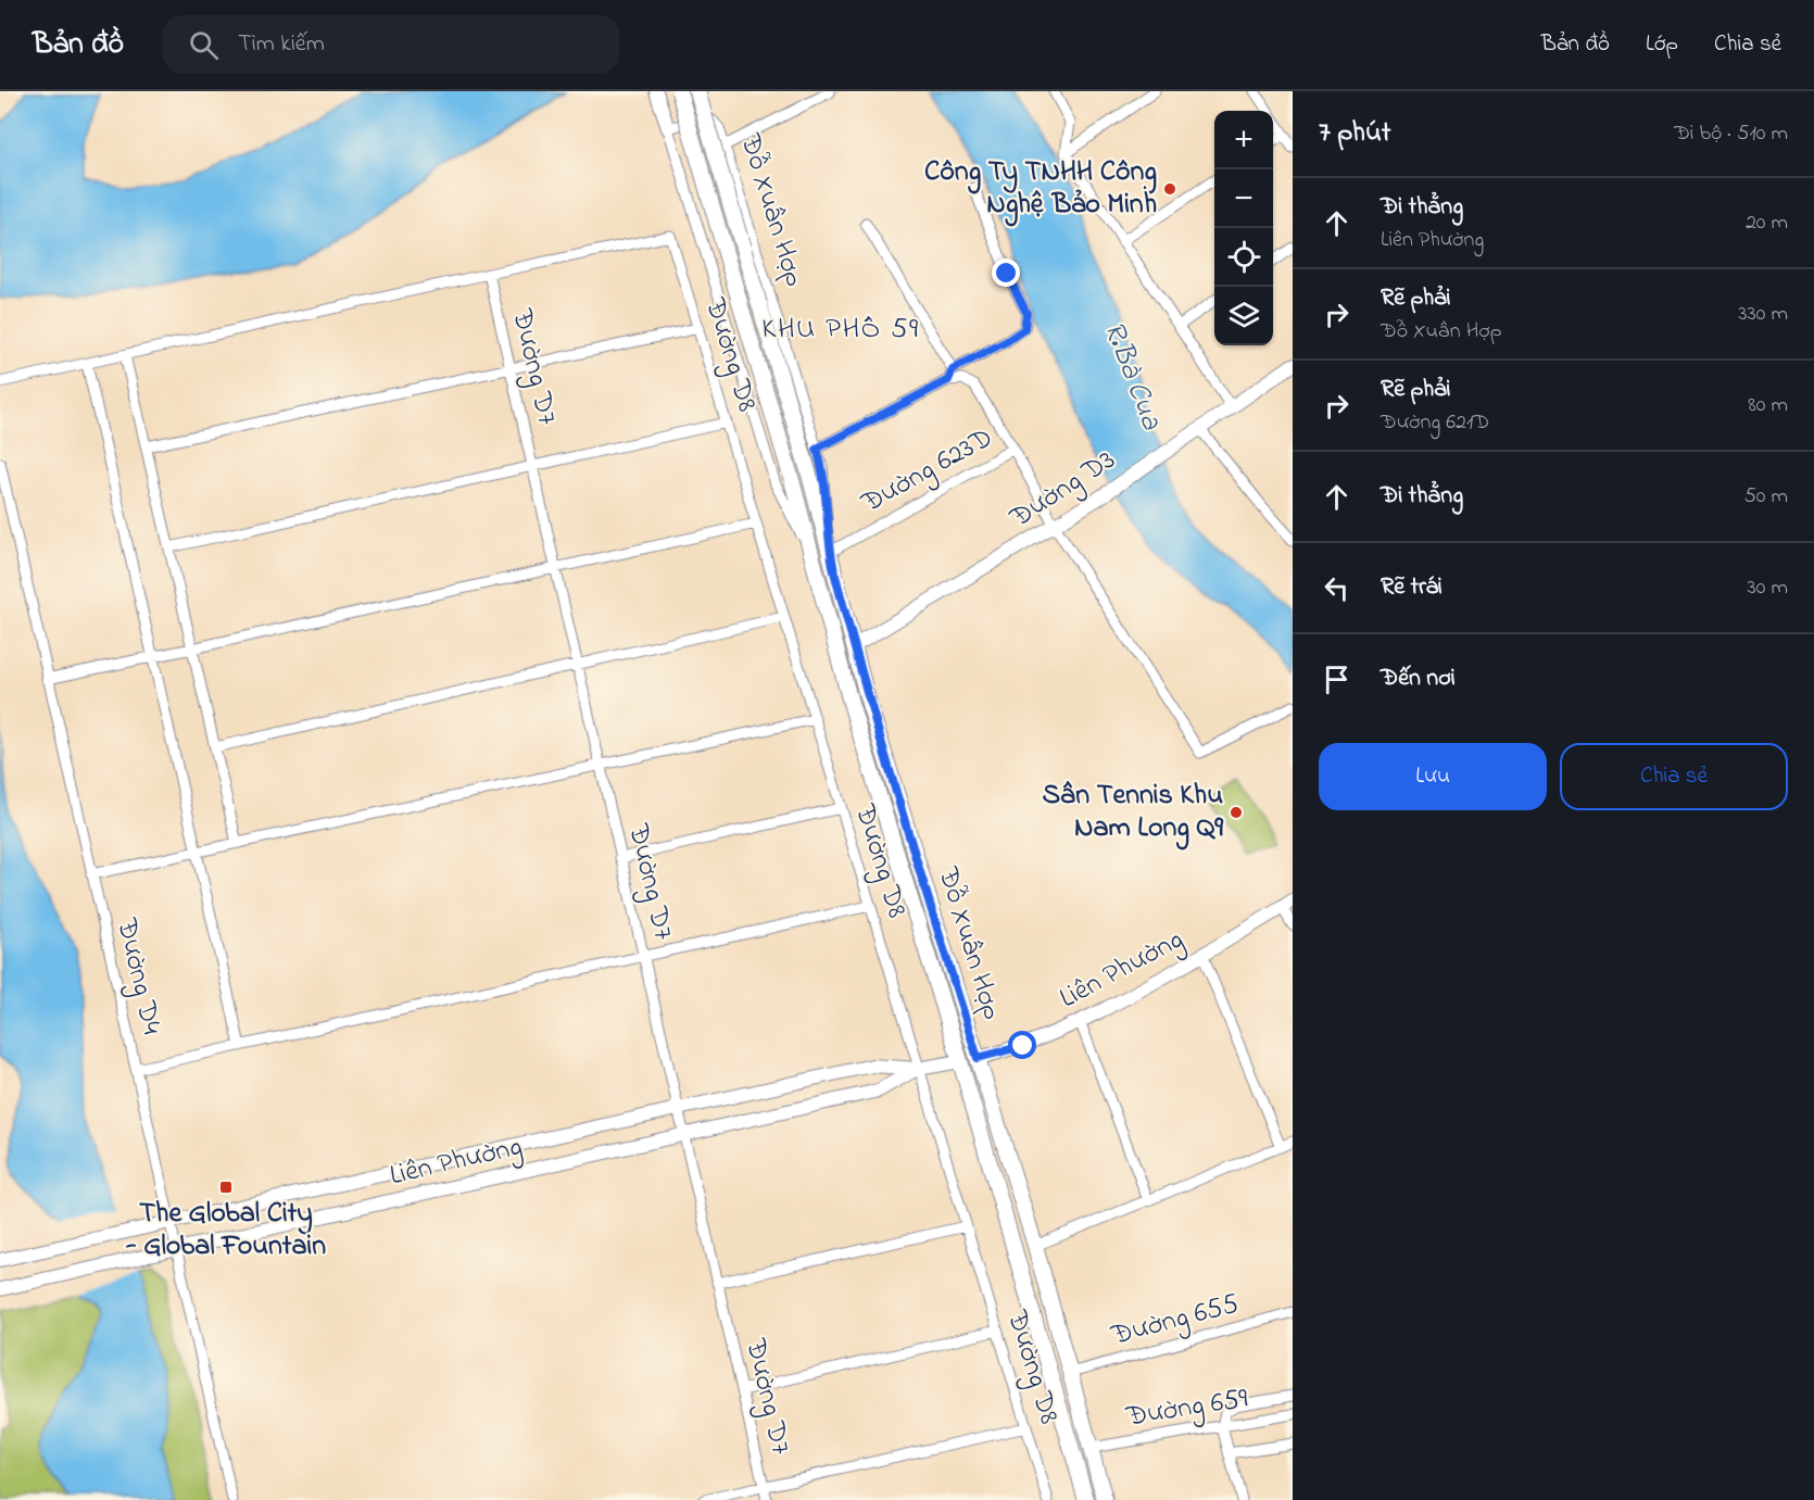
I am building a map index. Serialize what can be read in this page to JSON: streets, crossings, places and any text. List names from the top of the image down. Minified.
{"streets":{"main road":["Đỗ Xuân Hợp"],"street":["Đường D8","Đường D7","Đường 623D","Đường D3","Liên Phường","Đường D4","Đường 655","Đường 659"]},"crossings":[["Đỗ Xuân Hợp","Đường 623D"],["Đỗ Xuân Hợp","Đường D3"],["Đỗ Xuân Hợp","Liên Phường"],["Đỗ Xuân Hợp","Đường 655"],["Đỗ Xuân Hợp","Đường 659"],["Đường D8","Đường D7"],["Đường D8","Liên Phường"],["Đường D7","Liên Phường"],["Liên Phường","Đường D4"]],"districts":["KHU PHỐ 59"],"water":["R.Bà Cua"],"places":{"other":["Công Ty TNHH Công Nghệ Bảo Minh","Sân Tennis Khu Nam Long Q9"],"transit":["The Global City - Global Fountain"]},"page":{"header":"Bản đồ","search":"Tìm kiếm","nav":["Bản đồ","Lớp","Chia sẻ"],"heading":["7 phút","Đi bộ · 510 m"],"map_buttons":["+","−"],"list":[["Đi thẳng","Liên Phường","20 m"],["Rẽ phải","Đỗ Xuân Hợp","330 m"],["Rẽ phải","Đường 621D","80 m"],["Đi thẳng","50 m"],["Rẽ trái","30 m"],"Đến nơi"],"buttons":["Lưu","Chia sẻ"]}}
